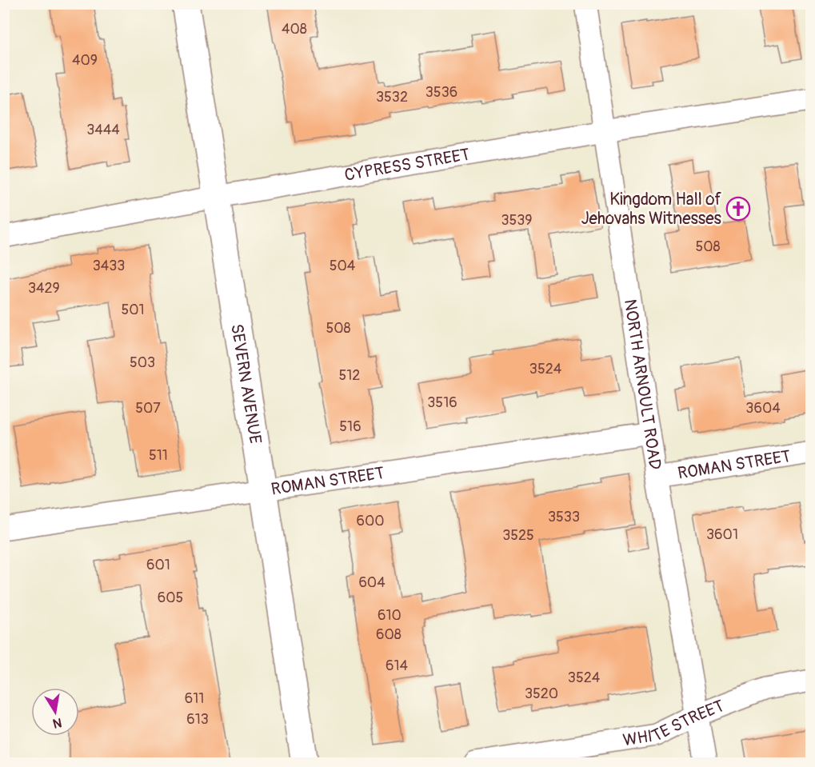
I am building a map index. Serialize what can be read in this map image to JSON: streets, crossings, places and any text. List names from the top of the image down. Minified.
{"streets":{"street":["CYPRESS STREET","SEVERN AVENUE","NORTH ARNOULT ROAD","ROMAN STREET","WHITE STREET"]},"crossings":[["CYPRESS STREET","SEVERN AVENUE"],["CYPRESS STREET","NORTH ARNOULT ROAD"],["SEVERN AVENUE","ROMAN STREET"],["NORTH ARNOULT ROAD","ROMAN STREET"],["NORTH ARNOULT ROAD","WHITE STREET"]],"places":{"church":["Kingdom Hall of Jehovahs Witnesses"]},"house_numbers":["408","409","3536","3532","3444","3539","508","3433","504","3429","501","508","503","3524","512","3516","507","3604","516","511","3533","600","3601","3525","601","604","605","610","608","614","3524","3520","611","613"],"north":"bottom"}
